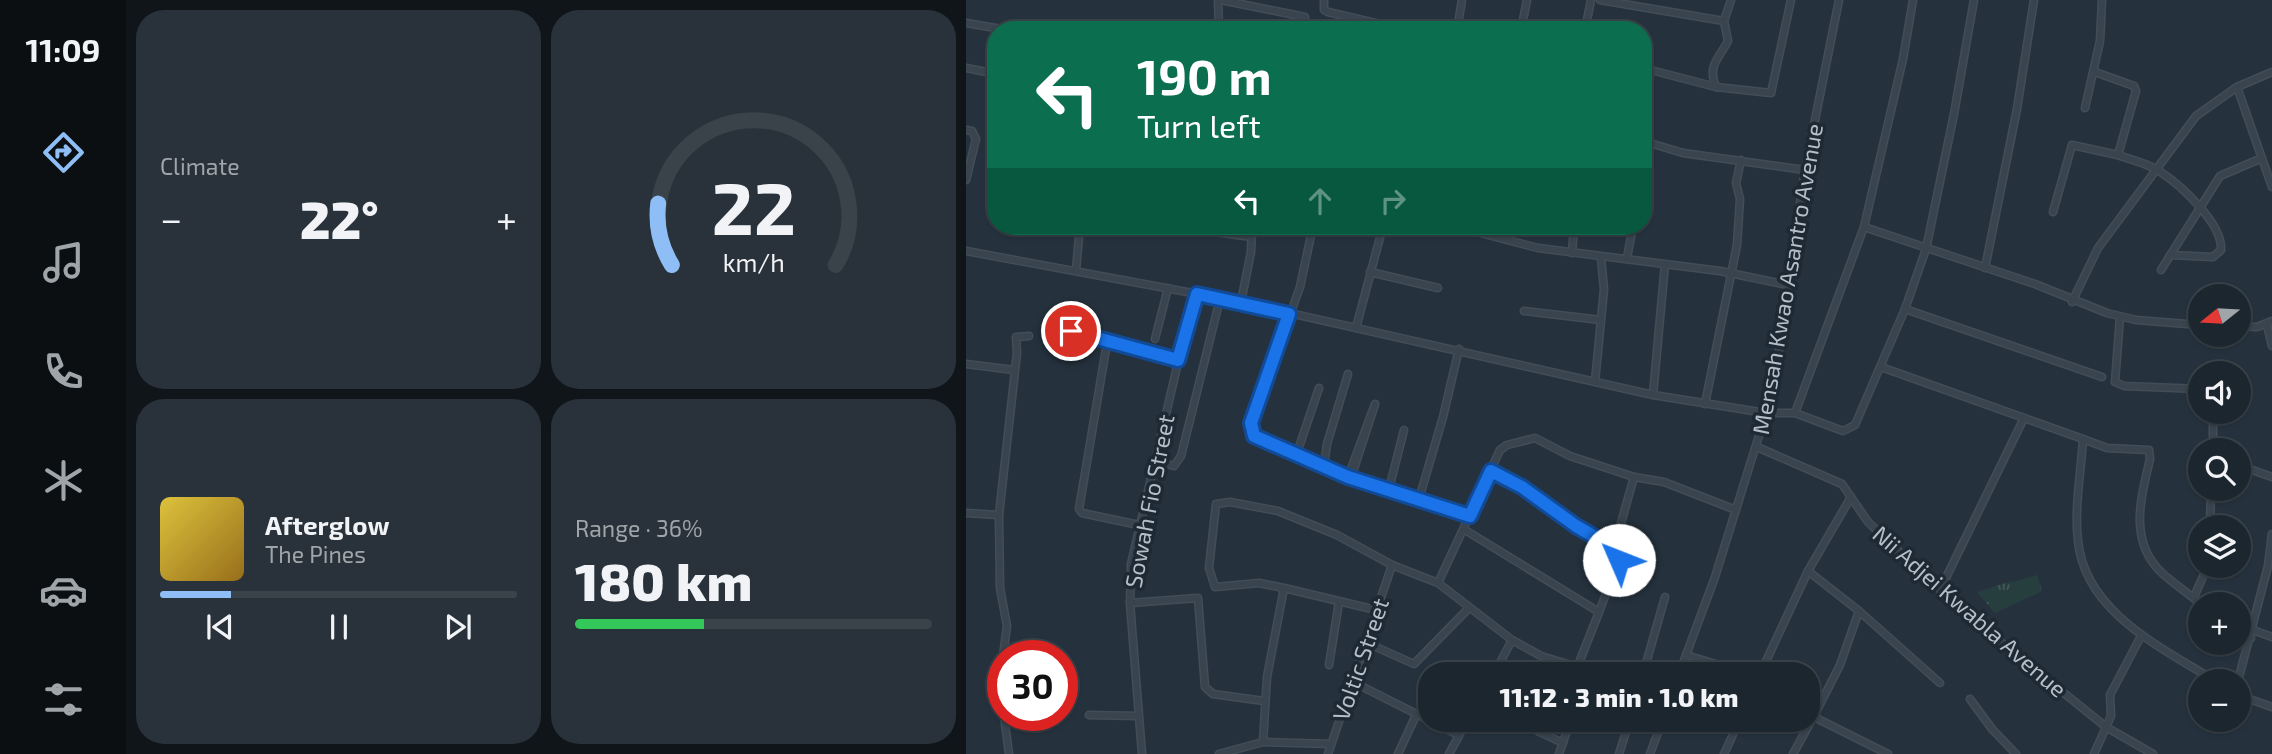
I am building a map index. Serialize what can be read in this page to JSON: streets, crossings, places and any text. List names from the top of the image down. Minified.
{"streets":{"street":["Mensah Kwao Asantro Avenue","Sowah Fio Street","Nii Adjei Kwabla Avenue","Voltic Street"]},"crossings":[["Mensah Kwao Asantro Avenue","Nii Adjei Kwabla Avenue"]],"north":"left","page":{"tabs":"11:09","tile":["Climate",["Range · 36%","180 km"]],"turn":["190 m","Turn left"],"heat":["−","22°","+"],"map_buttons":["+","−"],"song":["Afterglow","The Pines"],"limit":"30","trip":"11:12 · 3 min · 1.0 km","gauge":["22","km/h"]}}
